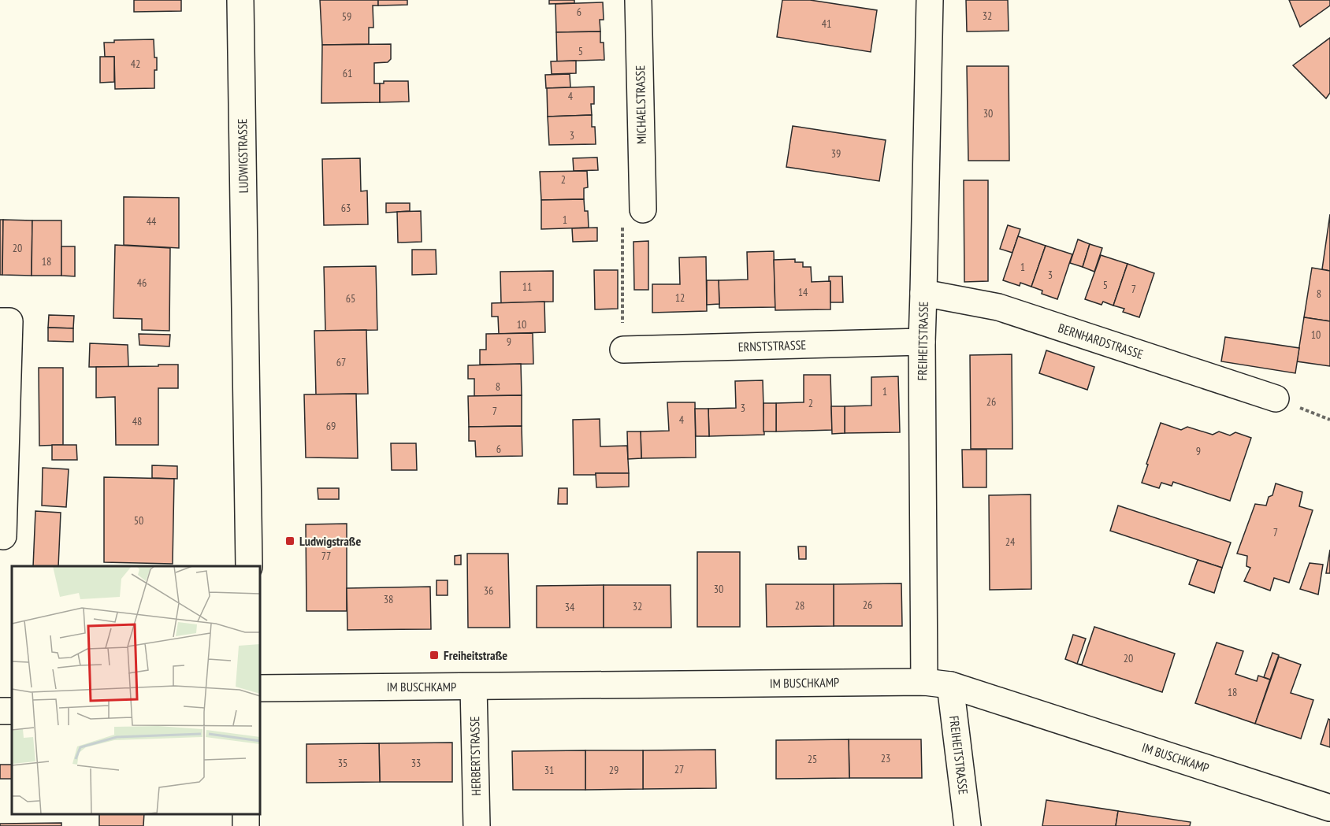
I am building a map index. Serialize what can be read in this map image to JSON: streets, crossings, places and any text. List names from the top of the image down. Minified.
{"streets":{"street":["MICHAELSTRASSE","LUDWIGSTRASSE","FREIHEITSTRASSE","BERNHARDSTRASSE","ERNSTSTRASSE","IM BUSCHKAMP","HERBERTSTRASSE"]},"crossings":[["FREIHEITSTRASSE","BERNHARDSTRASSE"],["FREIHEITSTRASSE","ERNSTSTRASSE"],["FREIHEITSTRASSE","IM BUSCHKAMP"],["IM BUSCHKAMP","HERBERTSTRASSE"]],"places":{"transit":["Ludwigstraße","Freiheitstraße"]},"house_numbers":["6","32","59","41","5","42","61","4","30","3","39","2","63","1","44","20","18","1","3","46","5","11","7","14","8","12","65","10","10","9","67","8","1","26","2","3","7","4","48","69","6","9","50","7","24","77","30","36","38","26","28","32","34","20","18","23","25","35","33","27","31","29"]}
